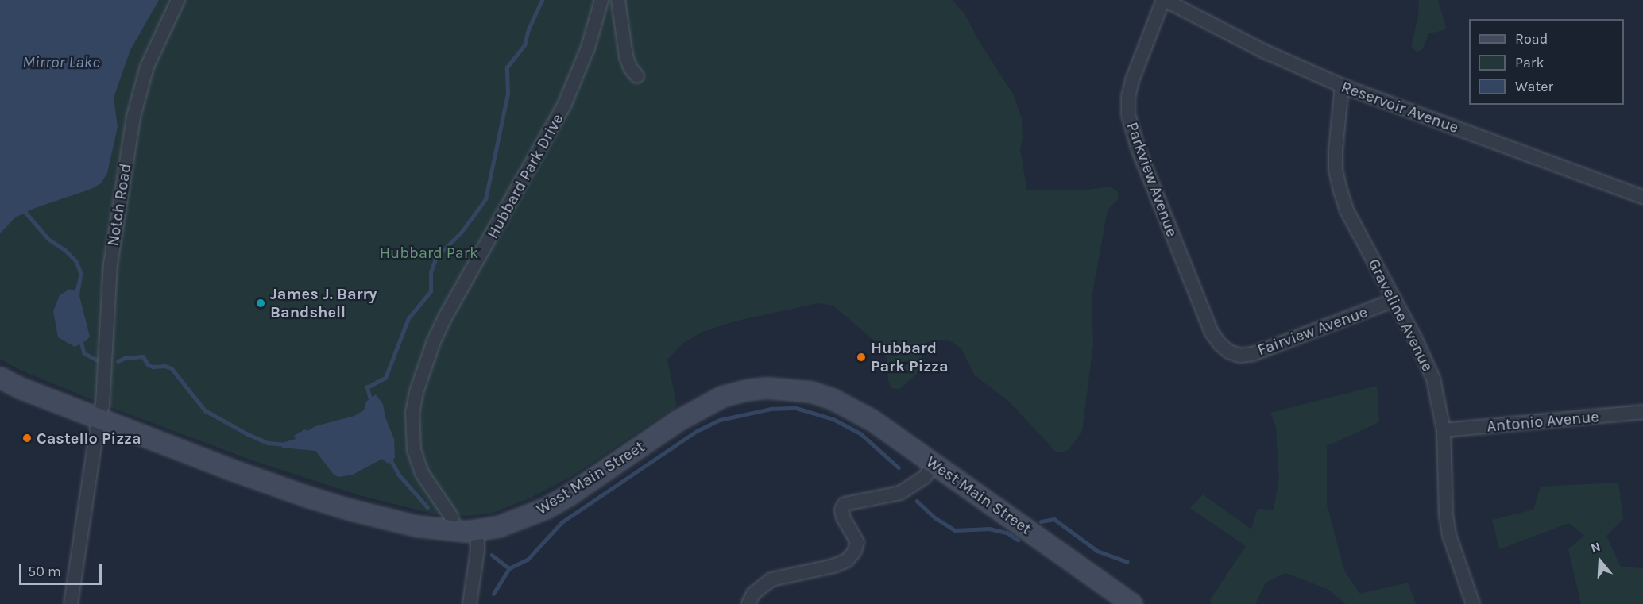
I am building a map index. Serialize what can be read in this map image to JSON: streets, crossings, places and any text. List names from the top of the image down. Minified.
{"streets":{"main road":["West Main Street"],"street":["Reservoir Avenue","Hubbard Park Drive","Parkview Avenue","Notch Road","Graveline Avenue","Fairview Avenue","Antonio Avenue"]},"crossings":[["Reservoir Avenue","Parkview Avenue"],["Reservoir Avenue","Graveline Avenue"],["Hubbard Park Drive","West Main Street"],["Parkview Avenue","Fairview Avenue"],["Notch Road","West Main Street"],["Graveline Avenue","Fairview Avenue"],["Graveline Avenue","Antonio Avenue"]],"water":["Mirror Lake"],"parks":["Hubbard Park"],"places":["James J. Barry Bandshell","Hubbard Park Pizza","Castello Pizza"],"legend":["Road","Park","Water"],"scale_bar":"50 m","north":"top"}
